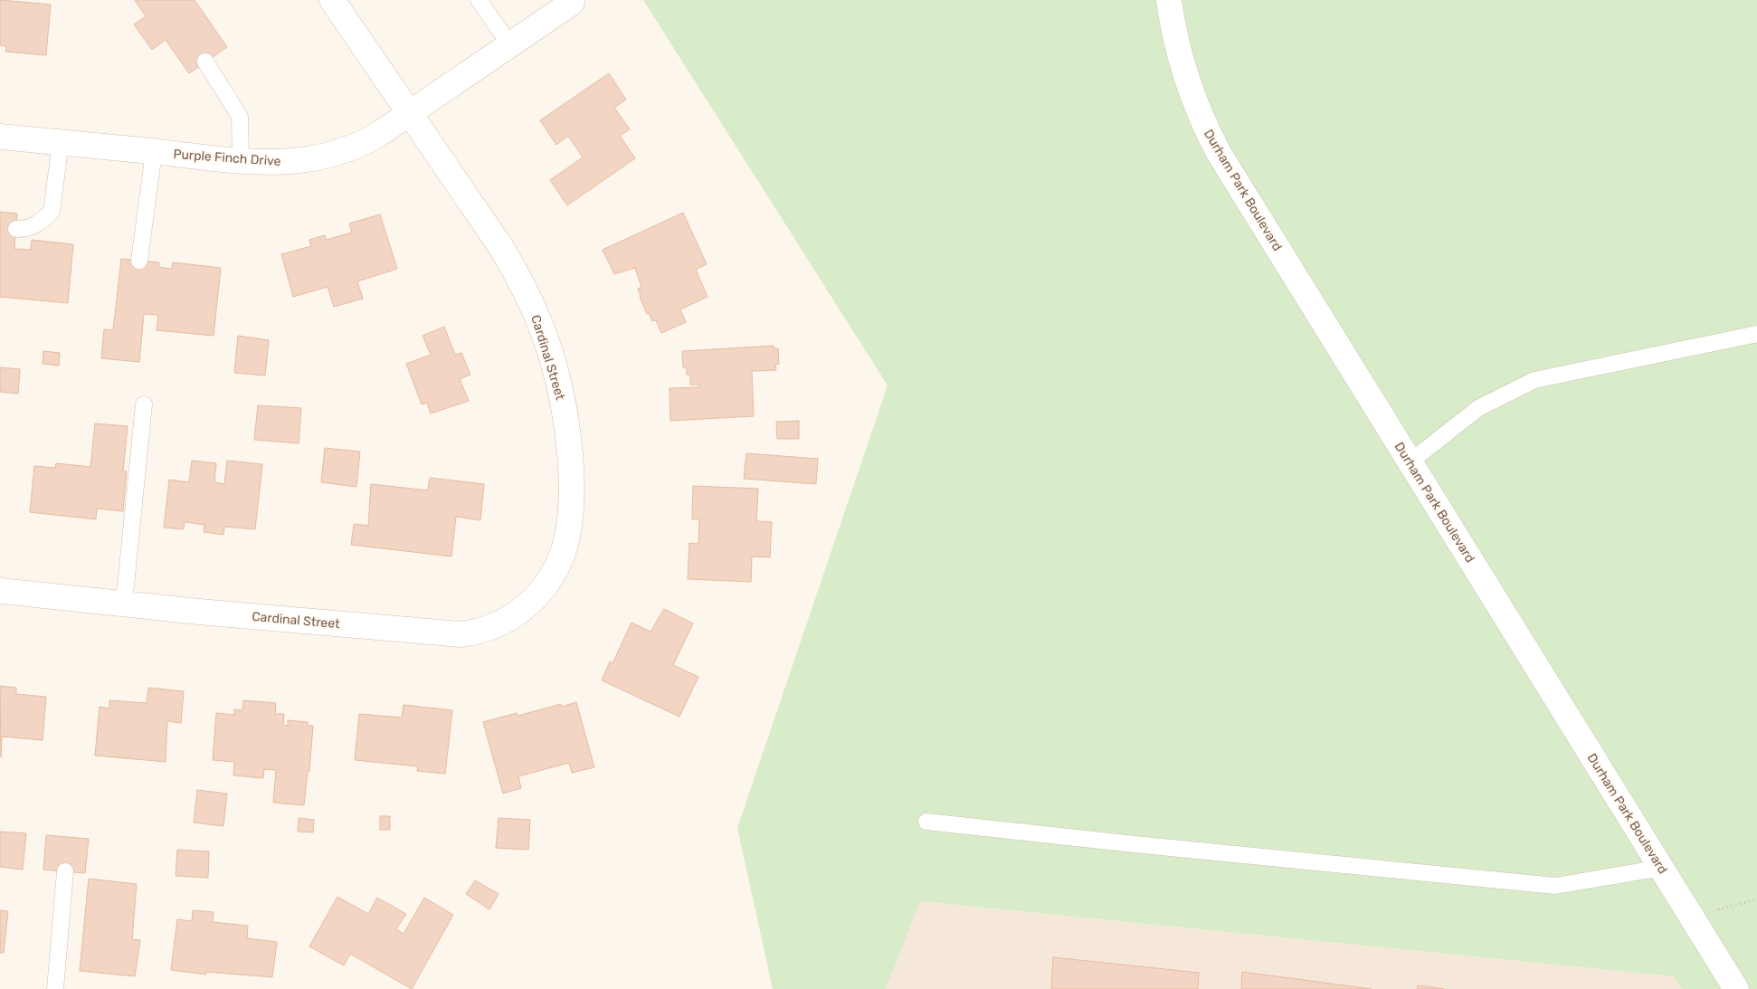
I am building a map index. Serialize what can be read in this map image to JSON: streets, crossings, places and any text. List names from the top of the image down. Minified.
{"streets":{"street":["Purple Finch Drive","Durham Park Boulevard","Cardinal Street"]},"crossings":[["Purple Finch Drive","Cardinal Street"]]}
